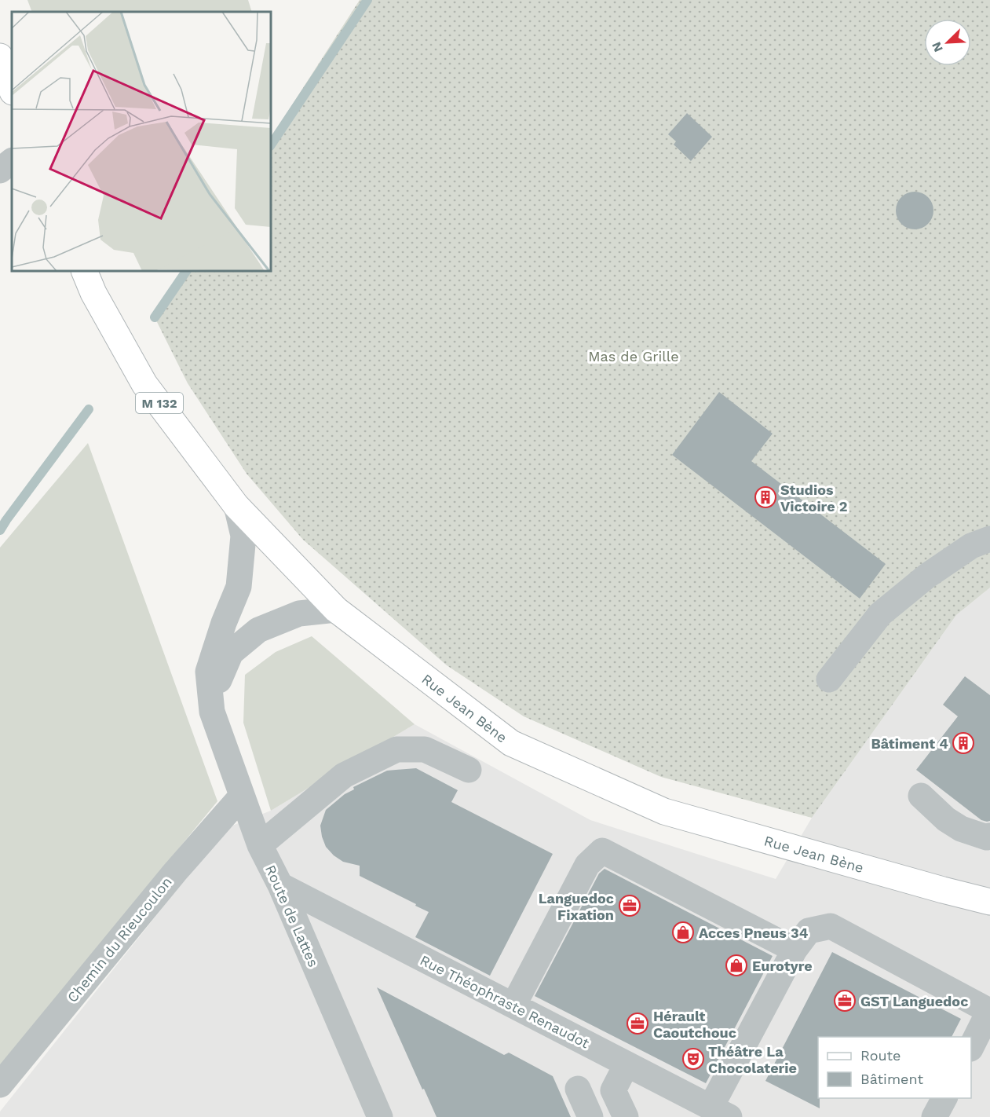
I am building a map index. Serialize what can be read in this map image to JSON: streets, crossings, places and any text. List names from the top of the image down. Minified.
{"streets":{"main road":["M 132","Rue Jean Bène"],"street":["Route de Lattes","Chemin du Rieucoulon","Rue Théophraste Renaudot"]},"crossings":[["Rue Jean Bène","Route de Lattes"],["Route de Lattes","Chemin du Rieucoulon"],["Route de Lattes","Rue Théophraste Renaudot"]],"parks":["Mas de Grille"],"places":{"building":["Studios Victoire 2","Bâtiment 4"],"office":["Languedoc Fixation","GST Languedoc","Hérault Caoutchouc"],"shop":["Acces Pneus 34","Eurotyre"],"theatre":["Théâtre La Chocolaterie"]},"legend":["Route","Bâtiment"],"north":"bottom left"}
